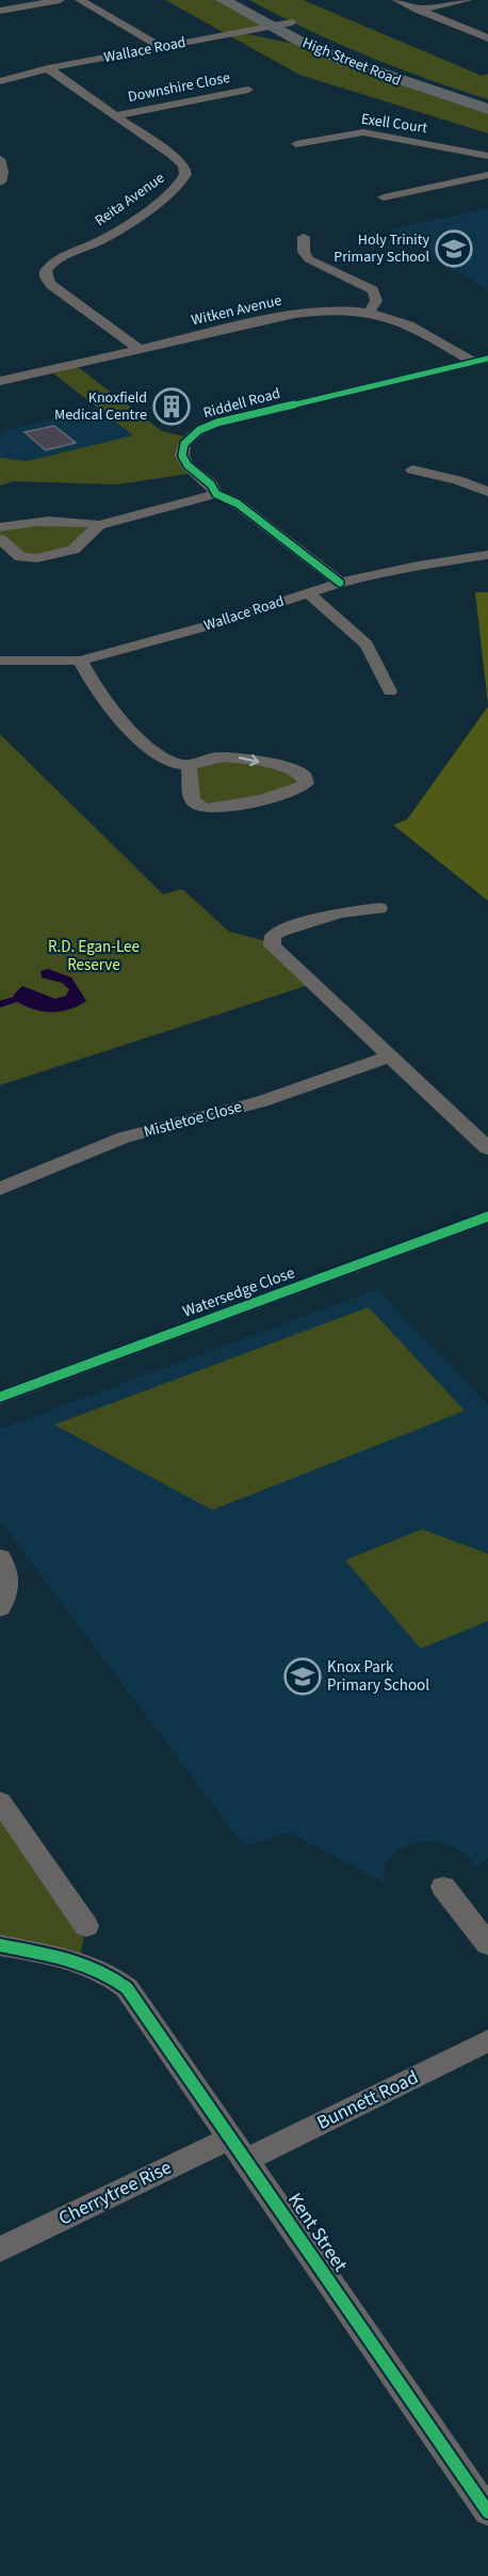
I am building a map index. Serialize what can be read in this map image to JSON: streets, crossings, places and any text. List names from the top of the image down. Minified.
{"streets":{"main road":["High Street Road"],"street":["Wallace Road","Downshire Close","Exell Court","Reita Avenue","Witken Avenue","Riddell Road","Mistletoe Close","Watersedge Close","Bunnett Road","Cherrytree Rise","Kent Street"]},"crossings":[["Wallace Road","High Street Road"],["Wallace Road","Reita Avenue"],["Wallace Road","Riddell Road"],["Downshire Close","Reita Avenue"],["Reita Avenue","Witken Avenue"],["Witken Avenue","Riddell Road"],["Bunnett Road","Cherrytree Rise"],["Bunnett Road","Kent Street"],["Cherrytree Rise","Kent Street"]],"parks":["R.D. Egan-Lee Reserve"],"places":{"school or university":["Holy Trinity Primary School","Knox Park Primary School"],"building":["Knoxfield Medical Centre"]}}
